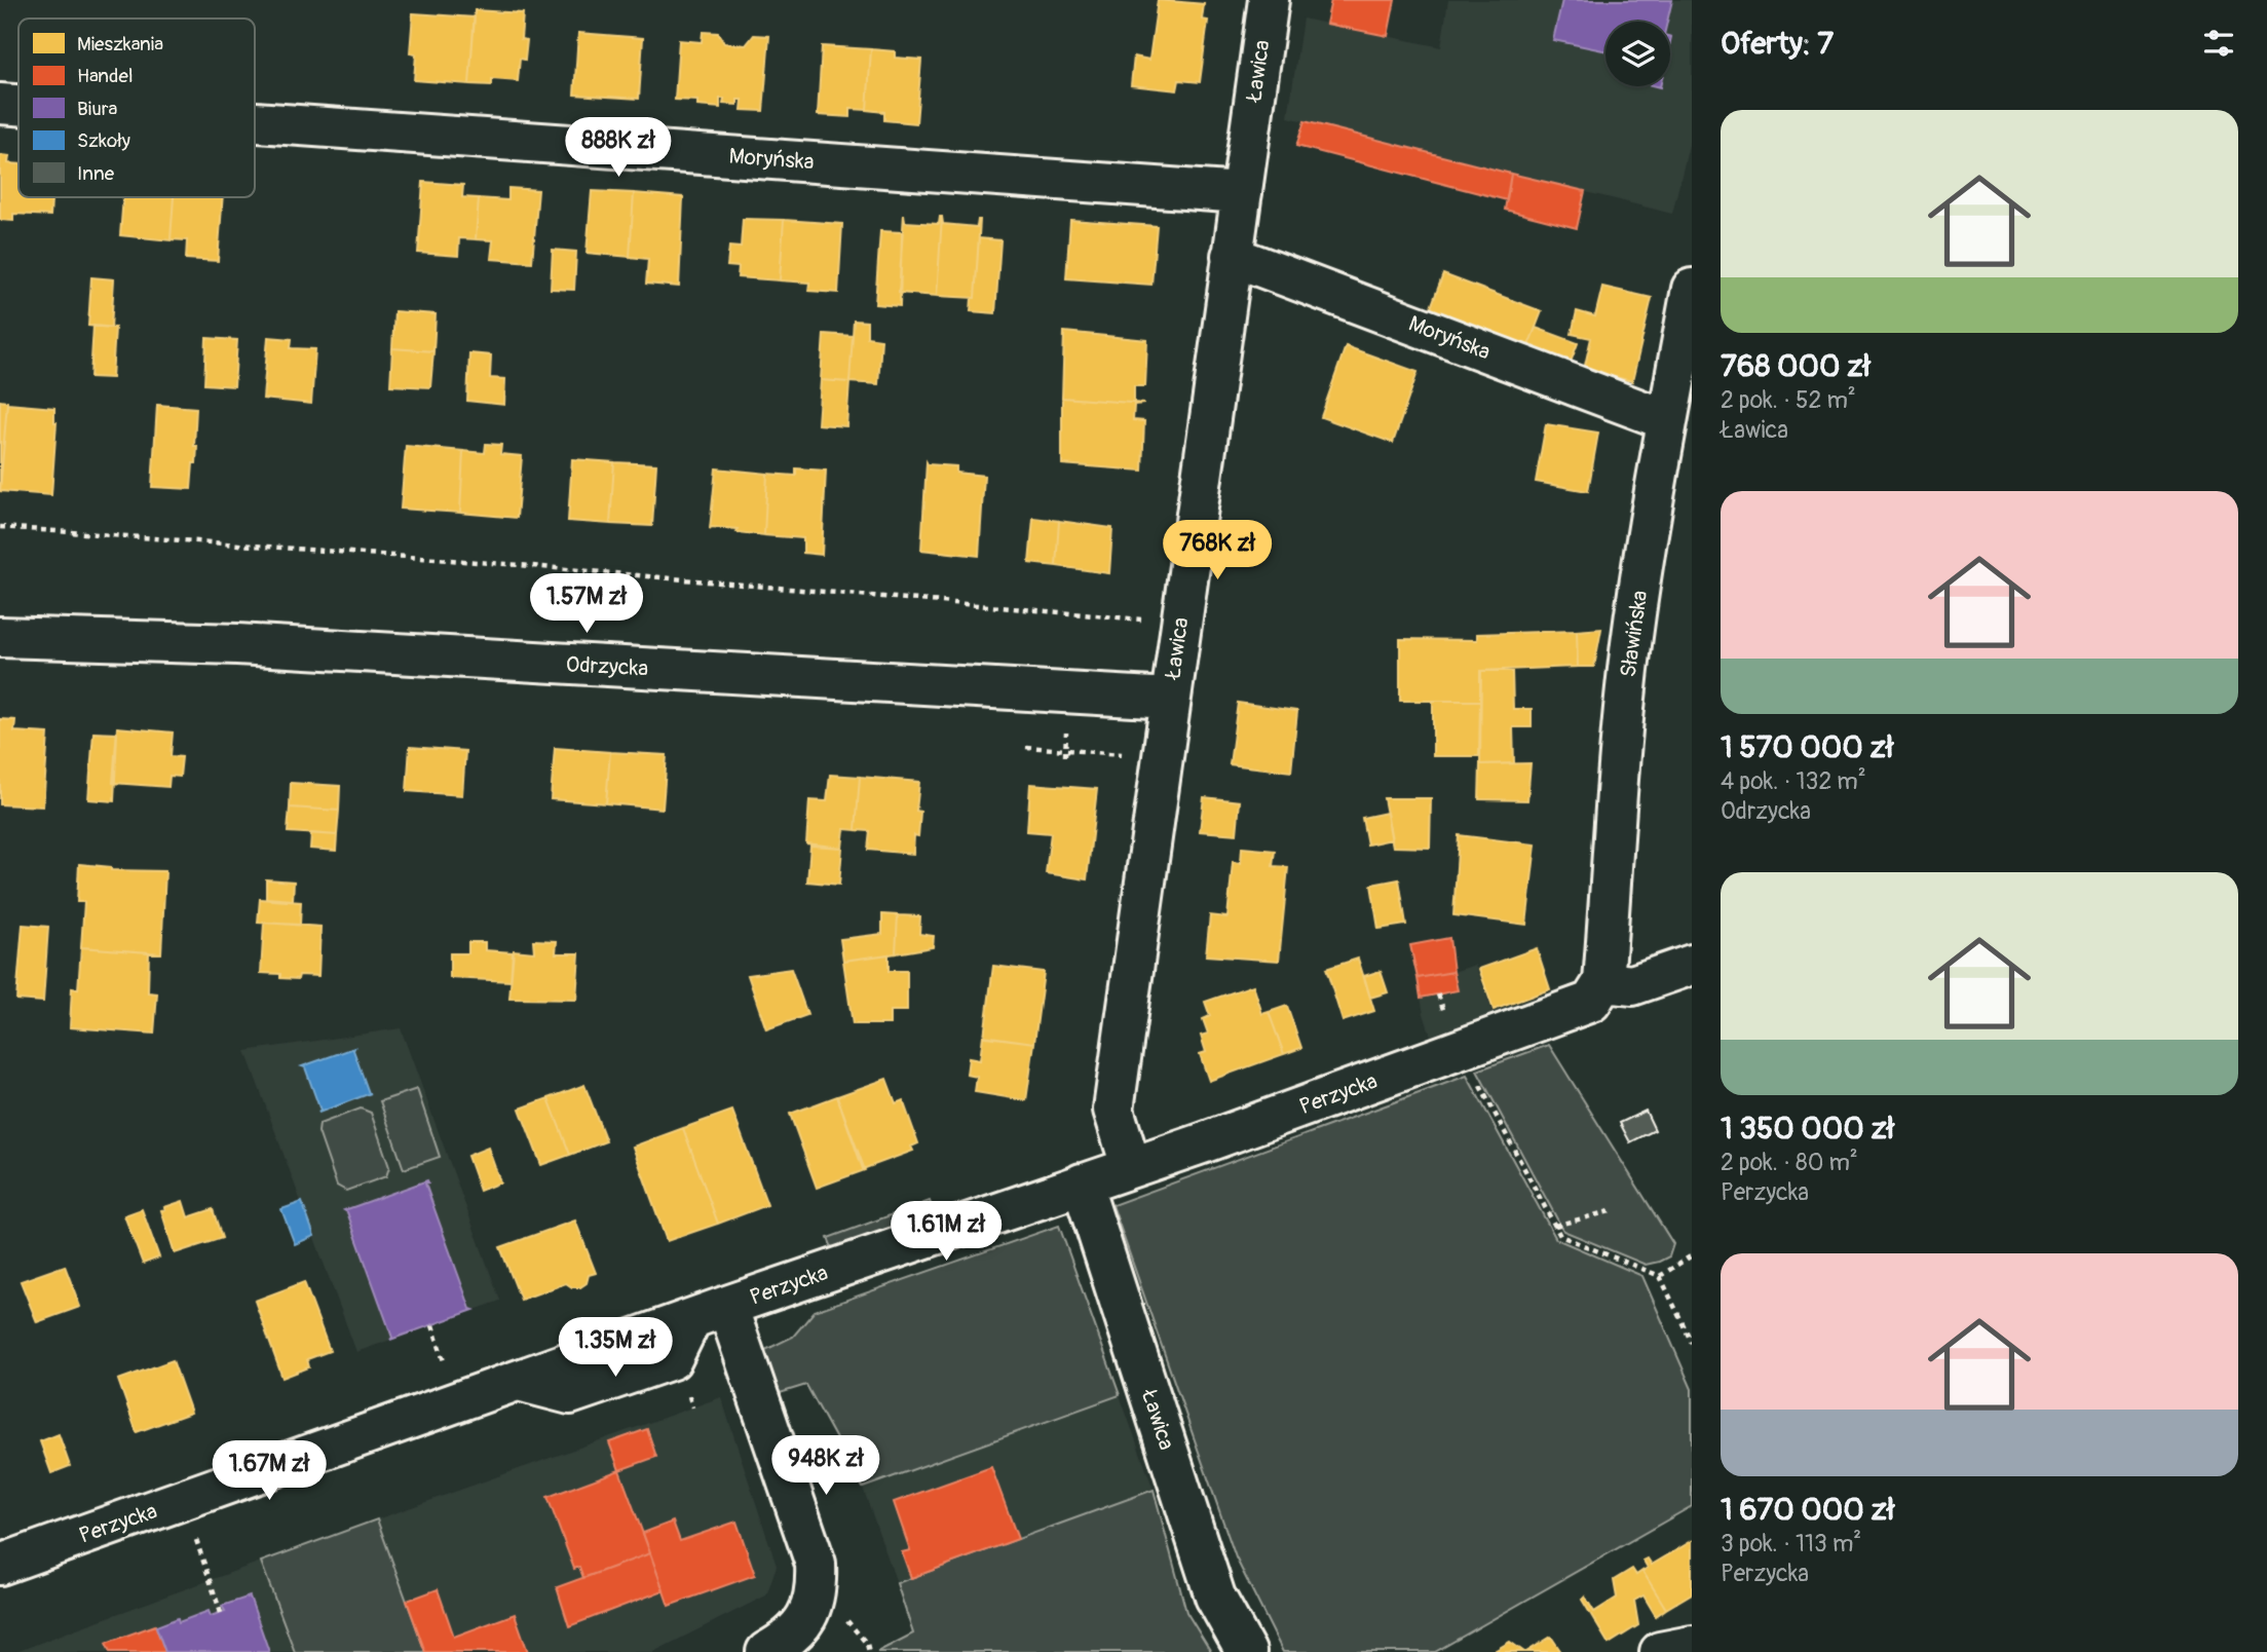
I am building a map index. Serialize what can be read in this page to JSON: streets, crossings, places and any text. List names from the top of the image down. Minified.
{"streets":{"street":["Ławica","Moryńska","Sławińska","Odrzycka","Perzycka"]},"crossings":[["Ławica","Moryńska"],["Ławica","Odrzycka"],["Ławica","Perzycka"],["Moryńska","Sławińska"],["Sławińska","Perzycka"]],"legend":["Mieszkania","Handel","Biura","Szkoły","Inne"],"page":{"heading":"Oferty: 7","list":[{"name":"768 000 zł","note":"2 pok. · 52 m² · Ławica"},{"name":"1 570 000 zł","note":"4 pok. · 132 m² · Odrzycka"},{"name":"1 350 000 zł","note":"2 pok. · 80 m² · Perzycka"},{"name":"1 670 000 zł","note":"3 pok. · 113 m² · Perzycka"}],"price":["888K zł","768K zł","1.57M zł","1.61M zł","1.35M zł","948K zł","1.67M zł"]}}
